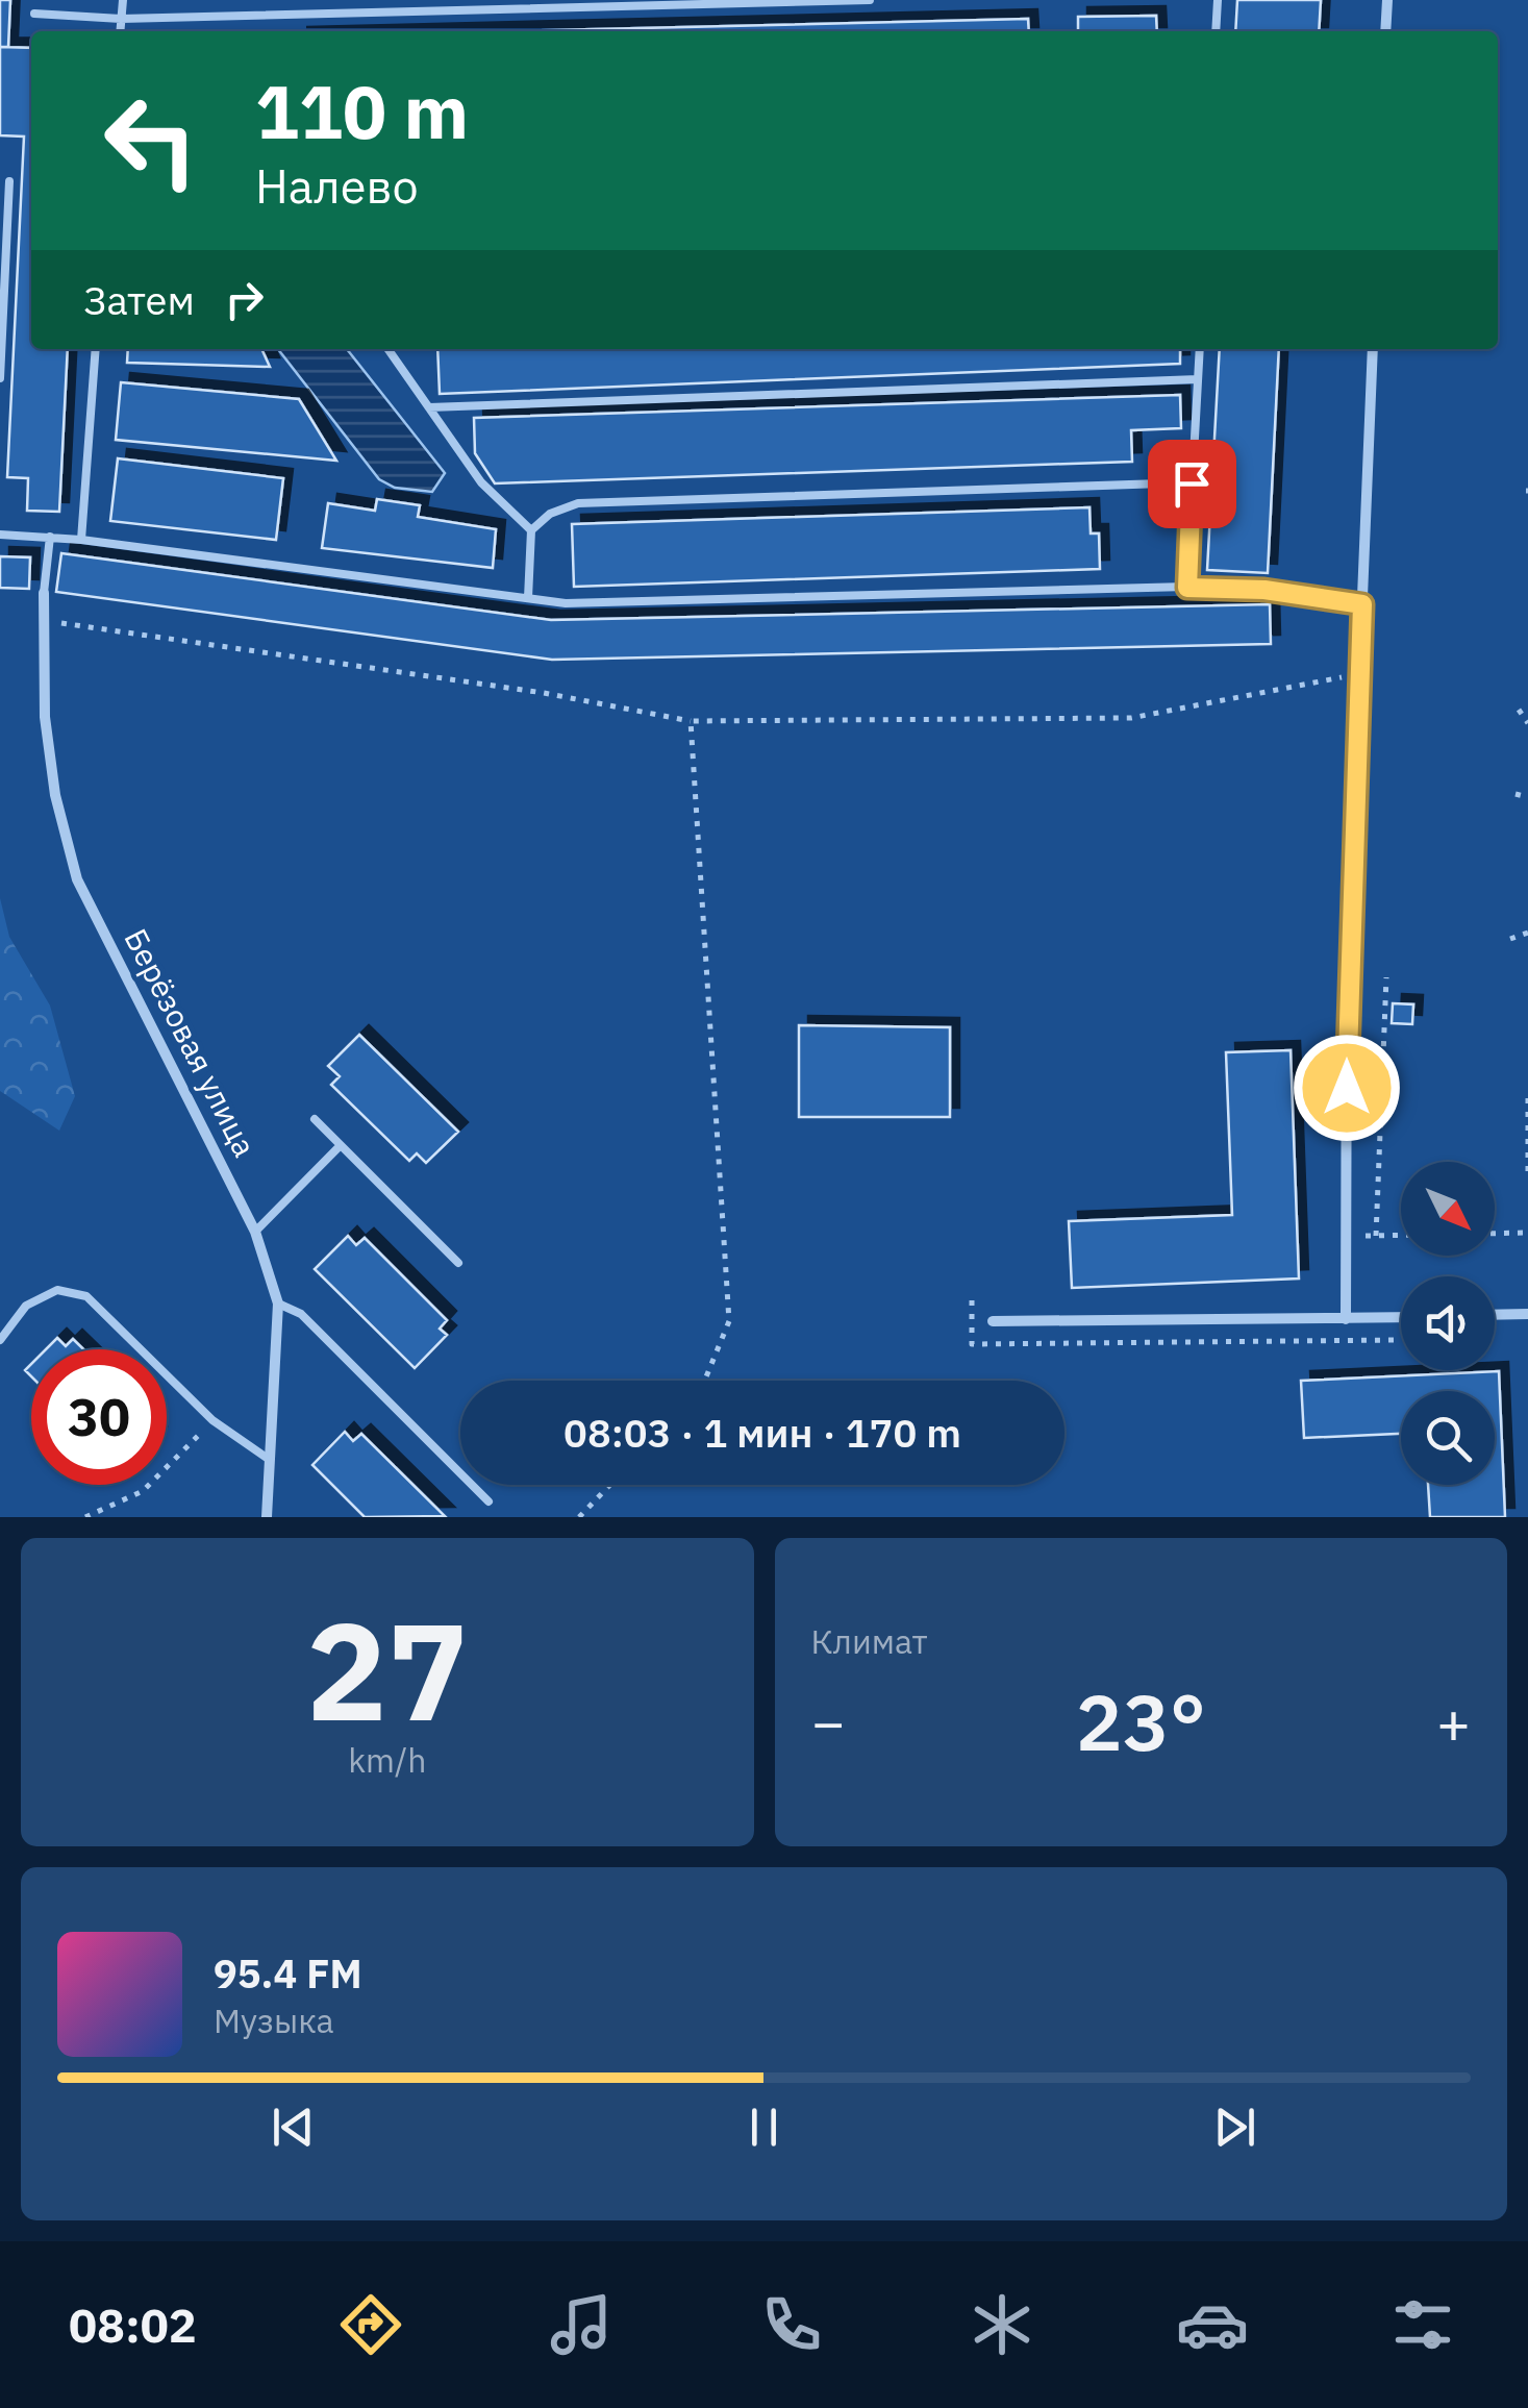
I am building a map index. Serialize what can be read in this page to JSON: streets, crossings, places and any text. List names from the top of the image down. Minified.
{"streets":{"street":["Берёзовая улица"]},"north":"bottom right","page":{"turn":["110 m","Налево"],"then":"Затем","limit":"30","trip":"08:03 · 1 мин · 170 m","tile":[["27","km/h"],"Климат"],"heat":["−","23°","+"],"song":["95.4 FM","Музыка"],"tabs":"08:02"}}
